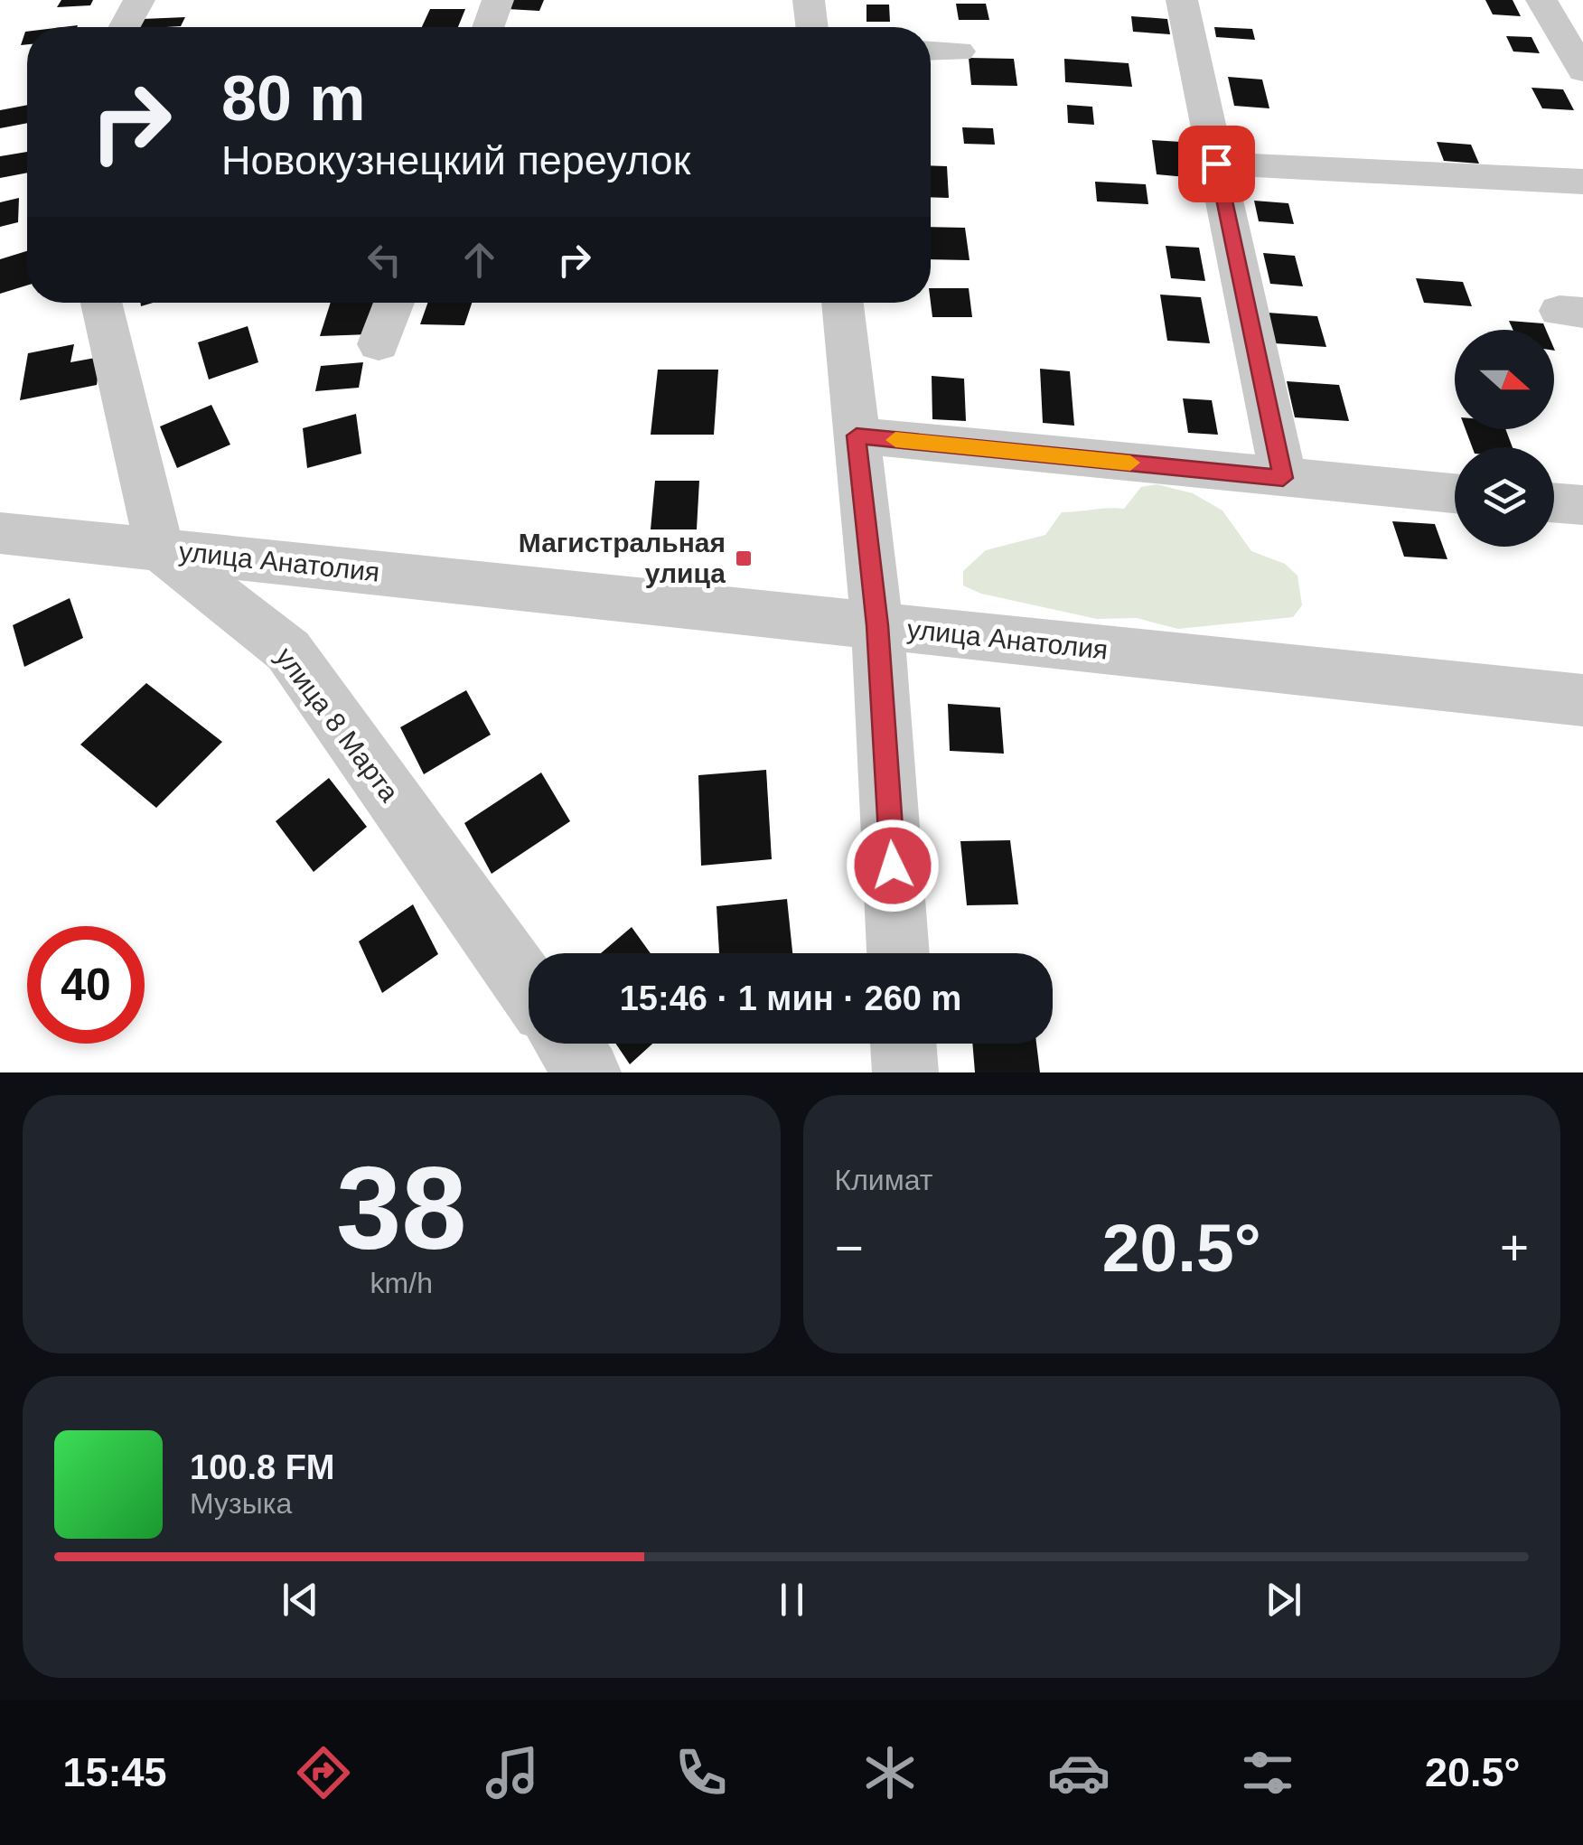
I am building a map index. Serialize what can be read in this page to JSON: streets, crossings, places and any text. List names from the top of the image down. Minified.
{"streets":{"street":["улица Анатолия","улица 8 Марта"]},"crossings":[["улица Анатолия","улица 8 Марта"]],"places":{"transit":["Магистральная улица"]},"north":"right","page":{"turn":["80 m","Новокузнецкий переулок"],"limit":"40","trip":"15:46 · 1 мин · 260 m","tile":[["38","km/h"],"Климат"],"heat":["−","20.5°","+"],"song":["100.8 FM","Музыка"],"tabs":["15:45","20.5°"]}}
